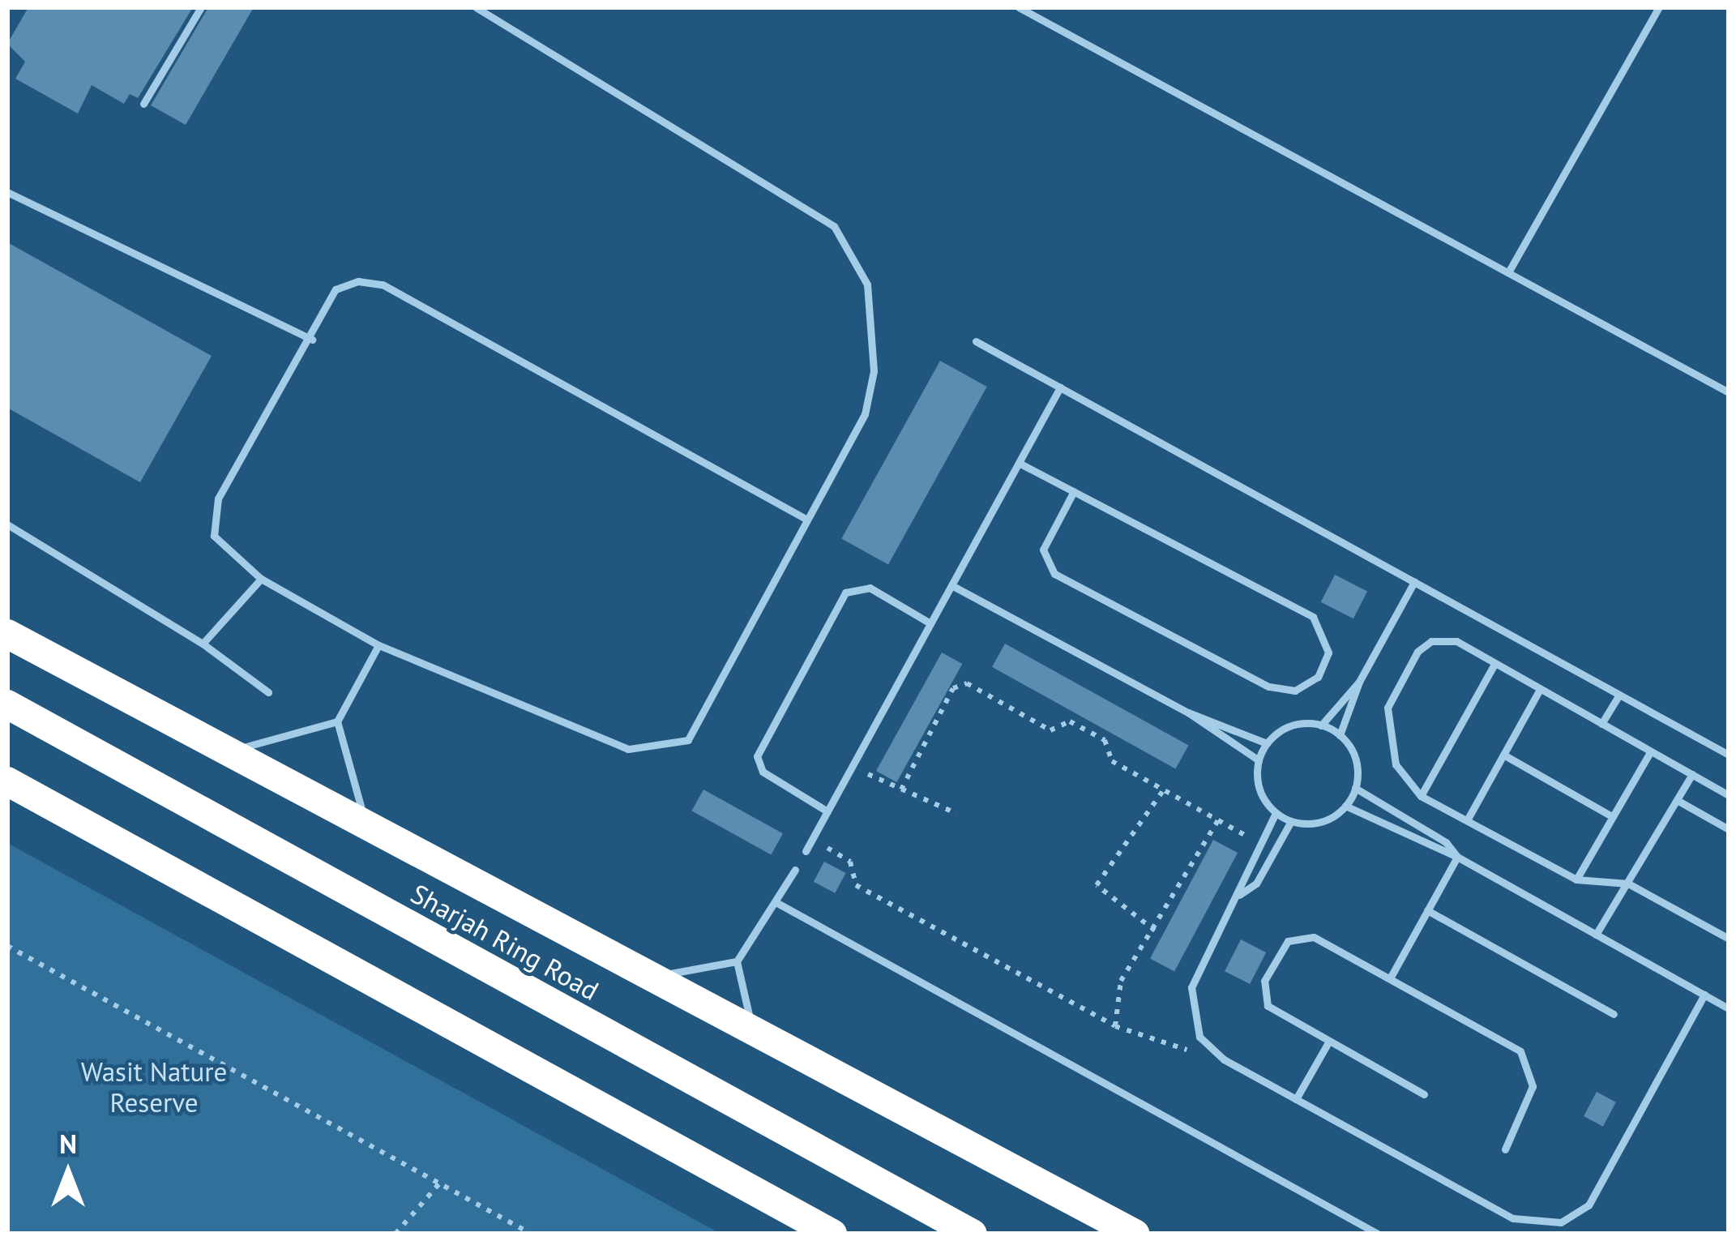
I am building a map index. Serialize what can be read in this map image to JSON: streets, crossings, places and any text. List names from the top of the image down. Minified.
{"streets":{"highway":["Sharjah Ring Road"]},"parks":["Wasit Nature Reserve"],"north":"top"}
